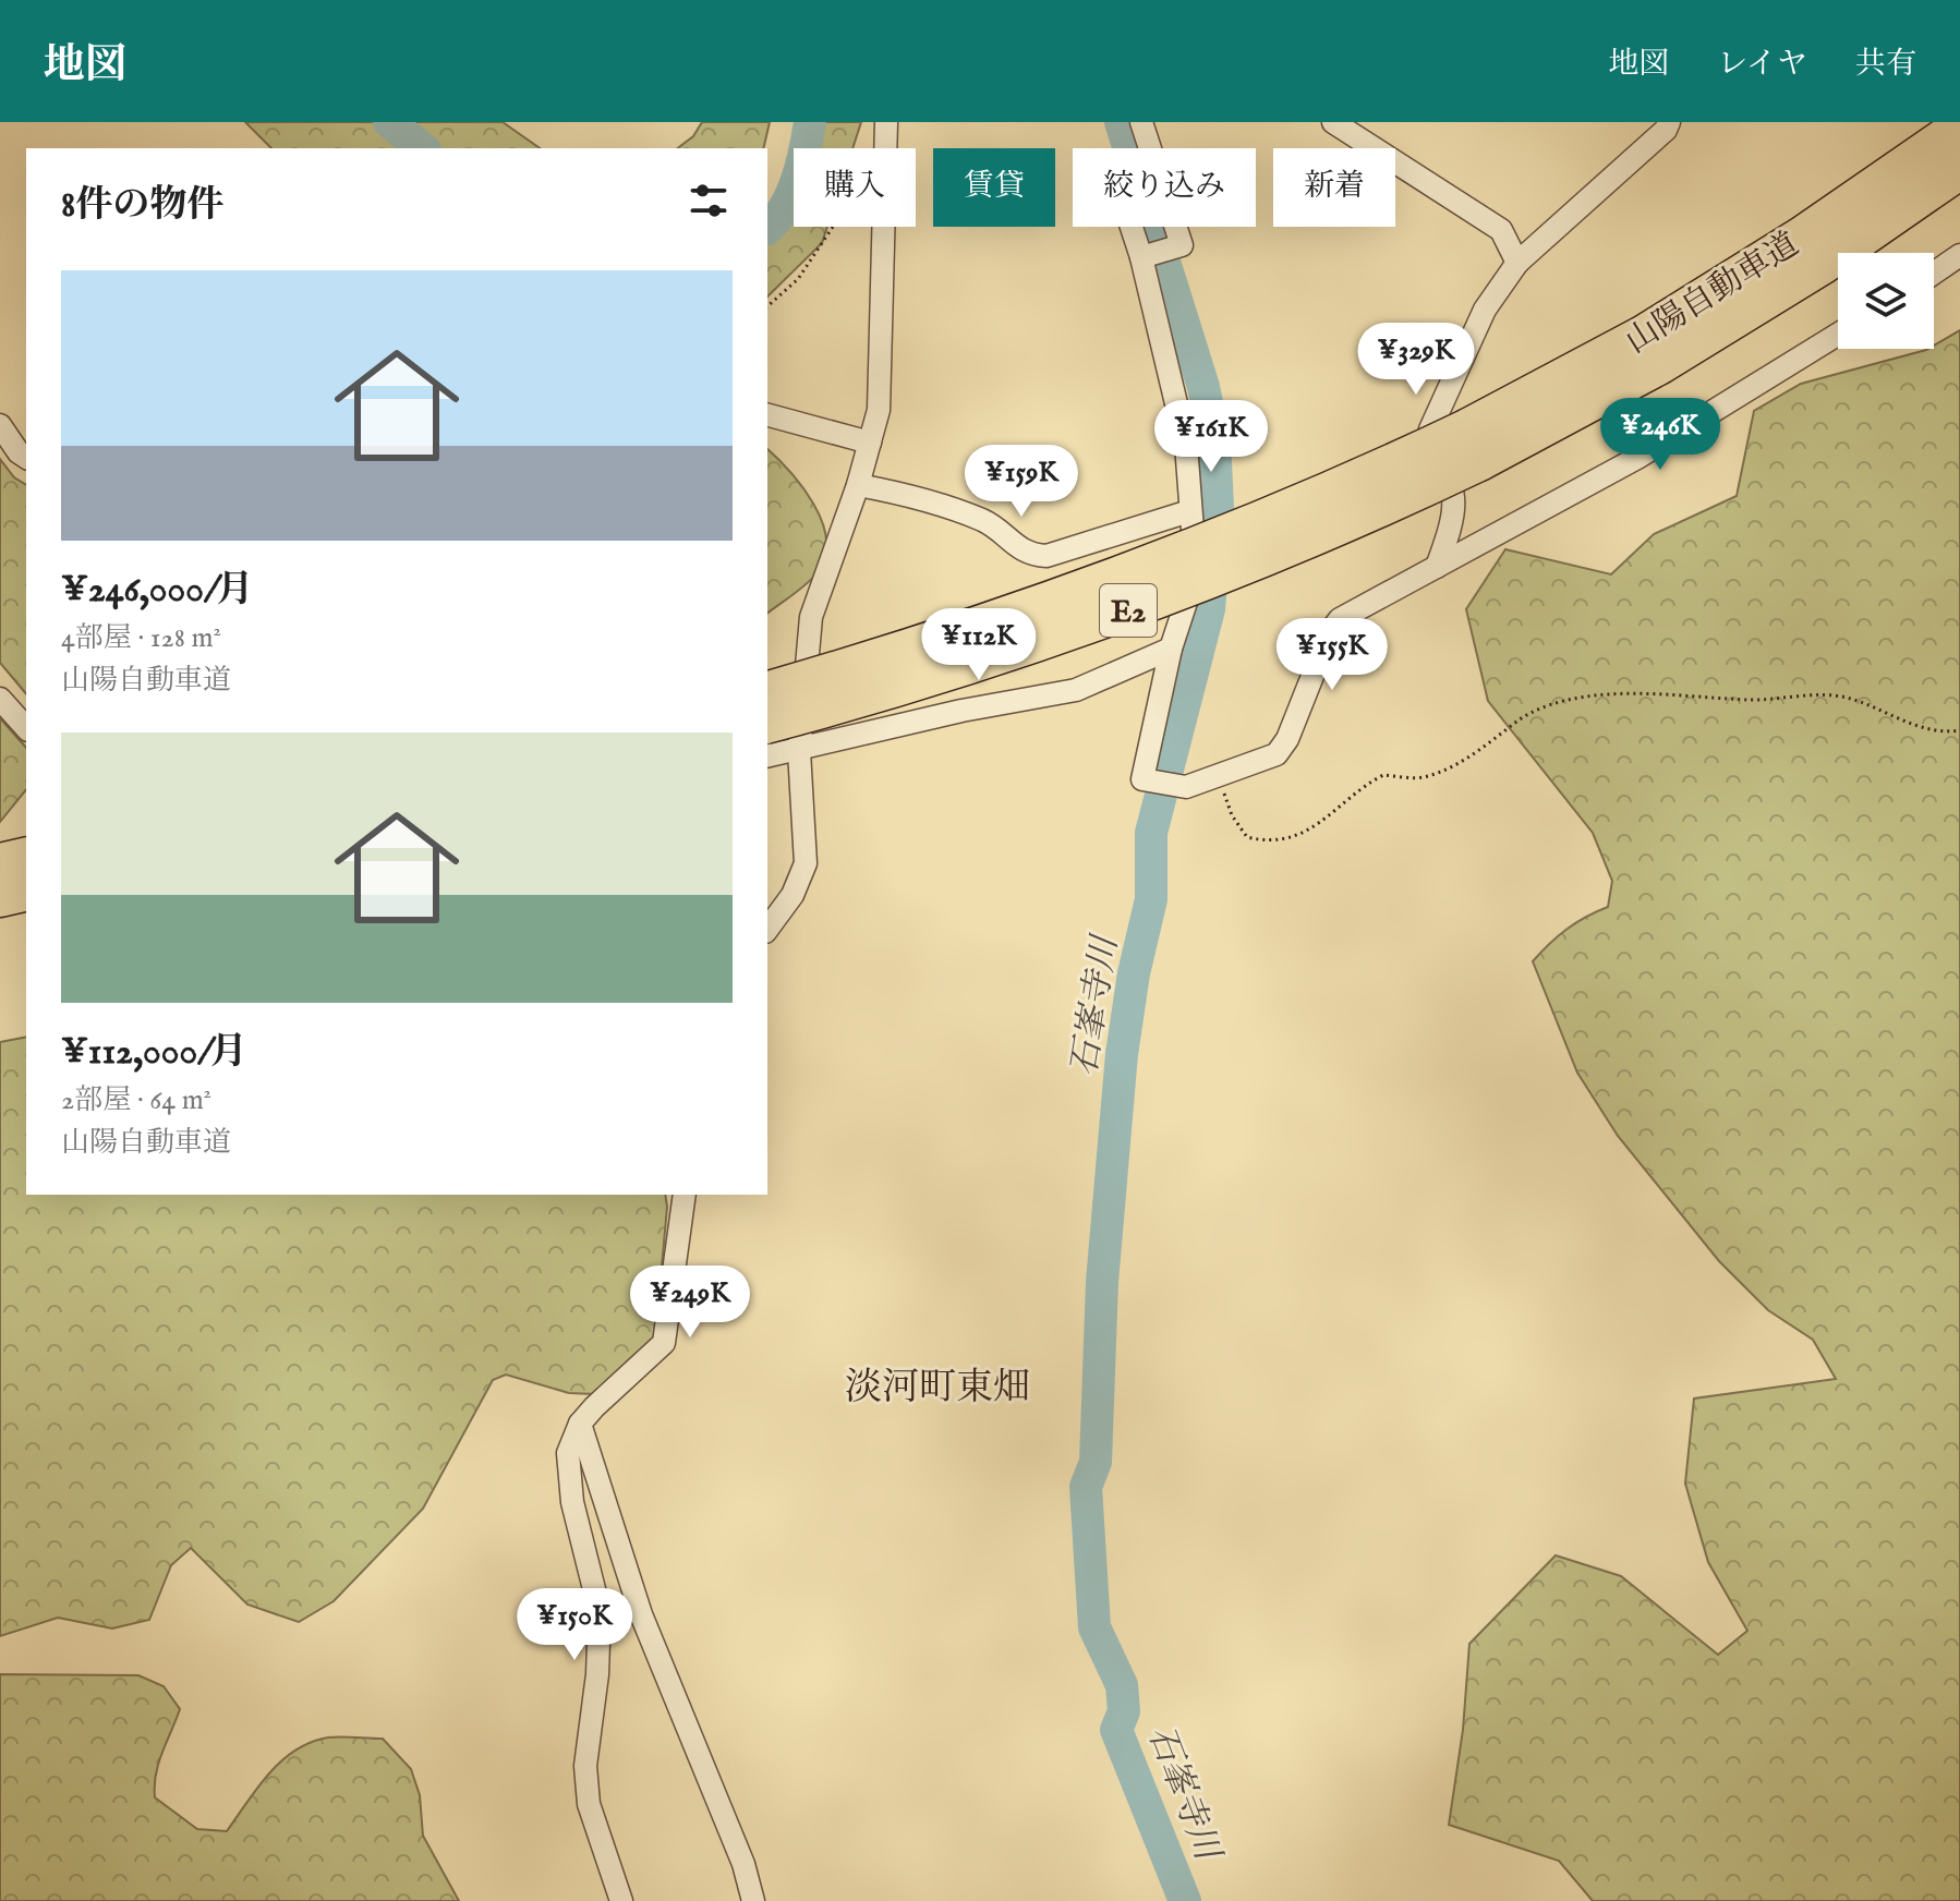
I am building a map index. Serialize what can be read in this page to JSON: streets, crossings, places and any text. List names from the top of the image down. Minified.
{"streets":{"highway":["山陽自動車道","E2"]},"districts":["淡河町東畑"],"water":["石峯寺川"],"page":{"header":"地図","nav":["地図","レイヤ","共有"],"chip":["購入","賃貸","絞り込み","新着"],"heading":"8件の物件","list":[{"name":"¥246,000/月","note":"4部屋 · 128 m² · 山陽自動車道"},{"name":"¥112,000/月","note":"2部屋 · 64 m² · 山陽自動車道"}],"price":["¥329K","¥246K","¥161K","¥159K","¥112K","¥155K","¥249K","¥150K"]}}
